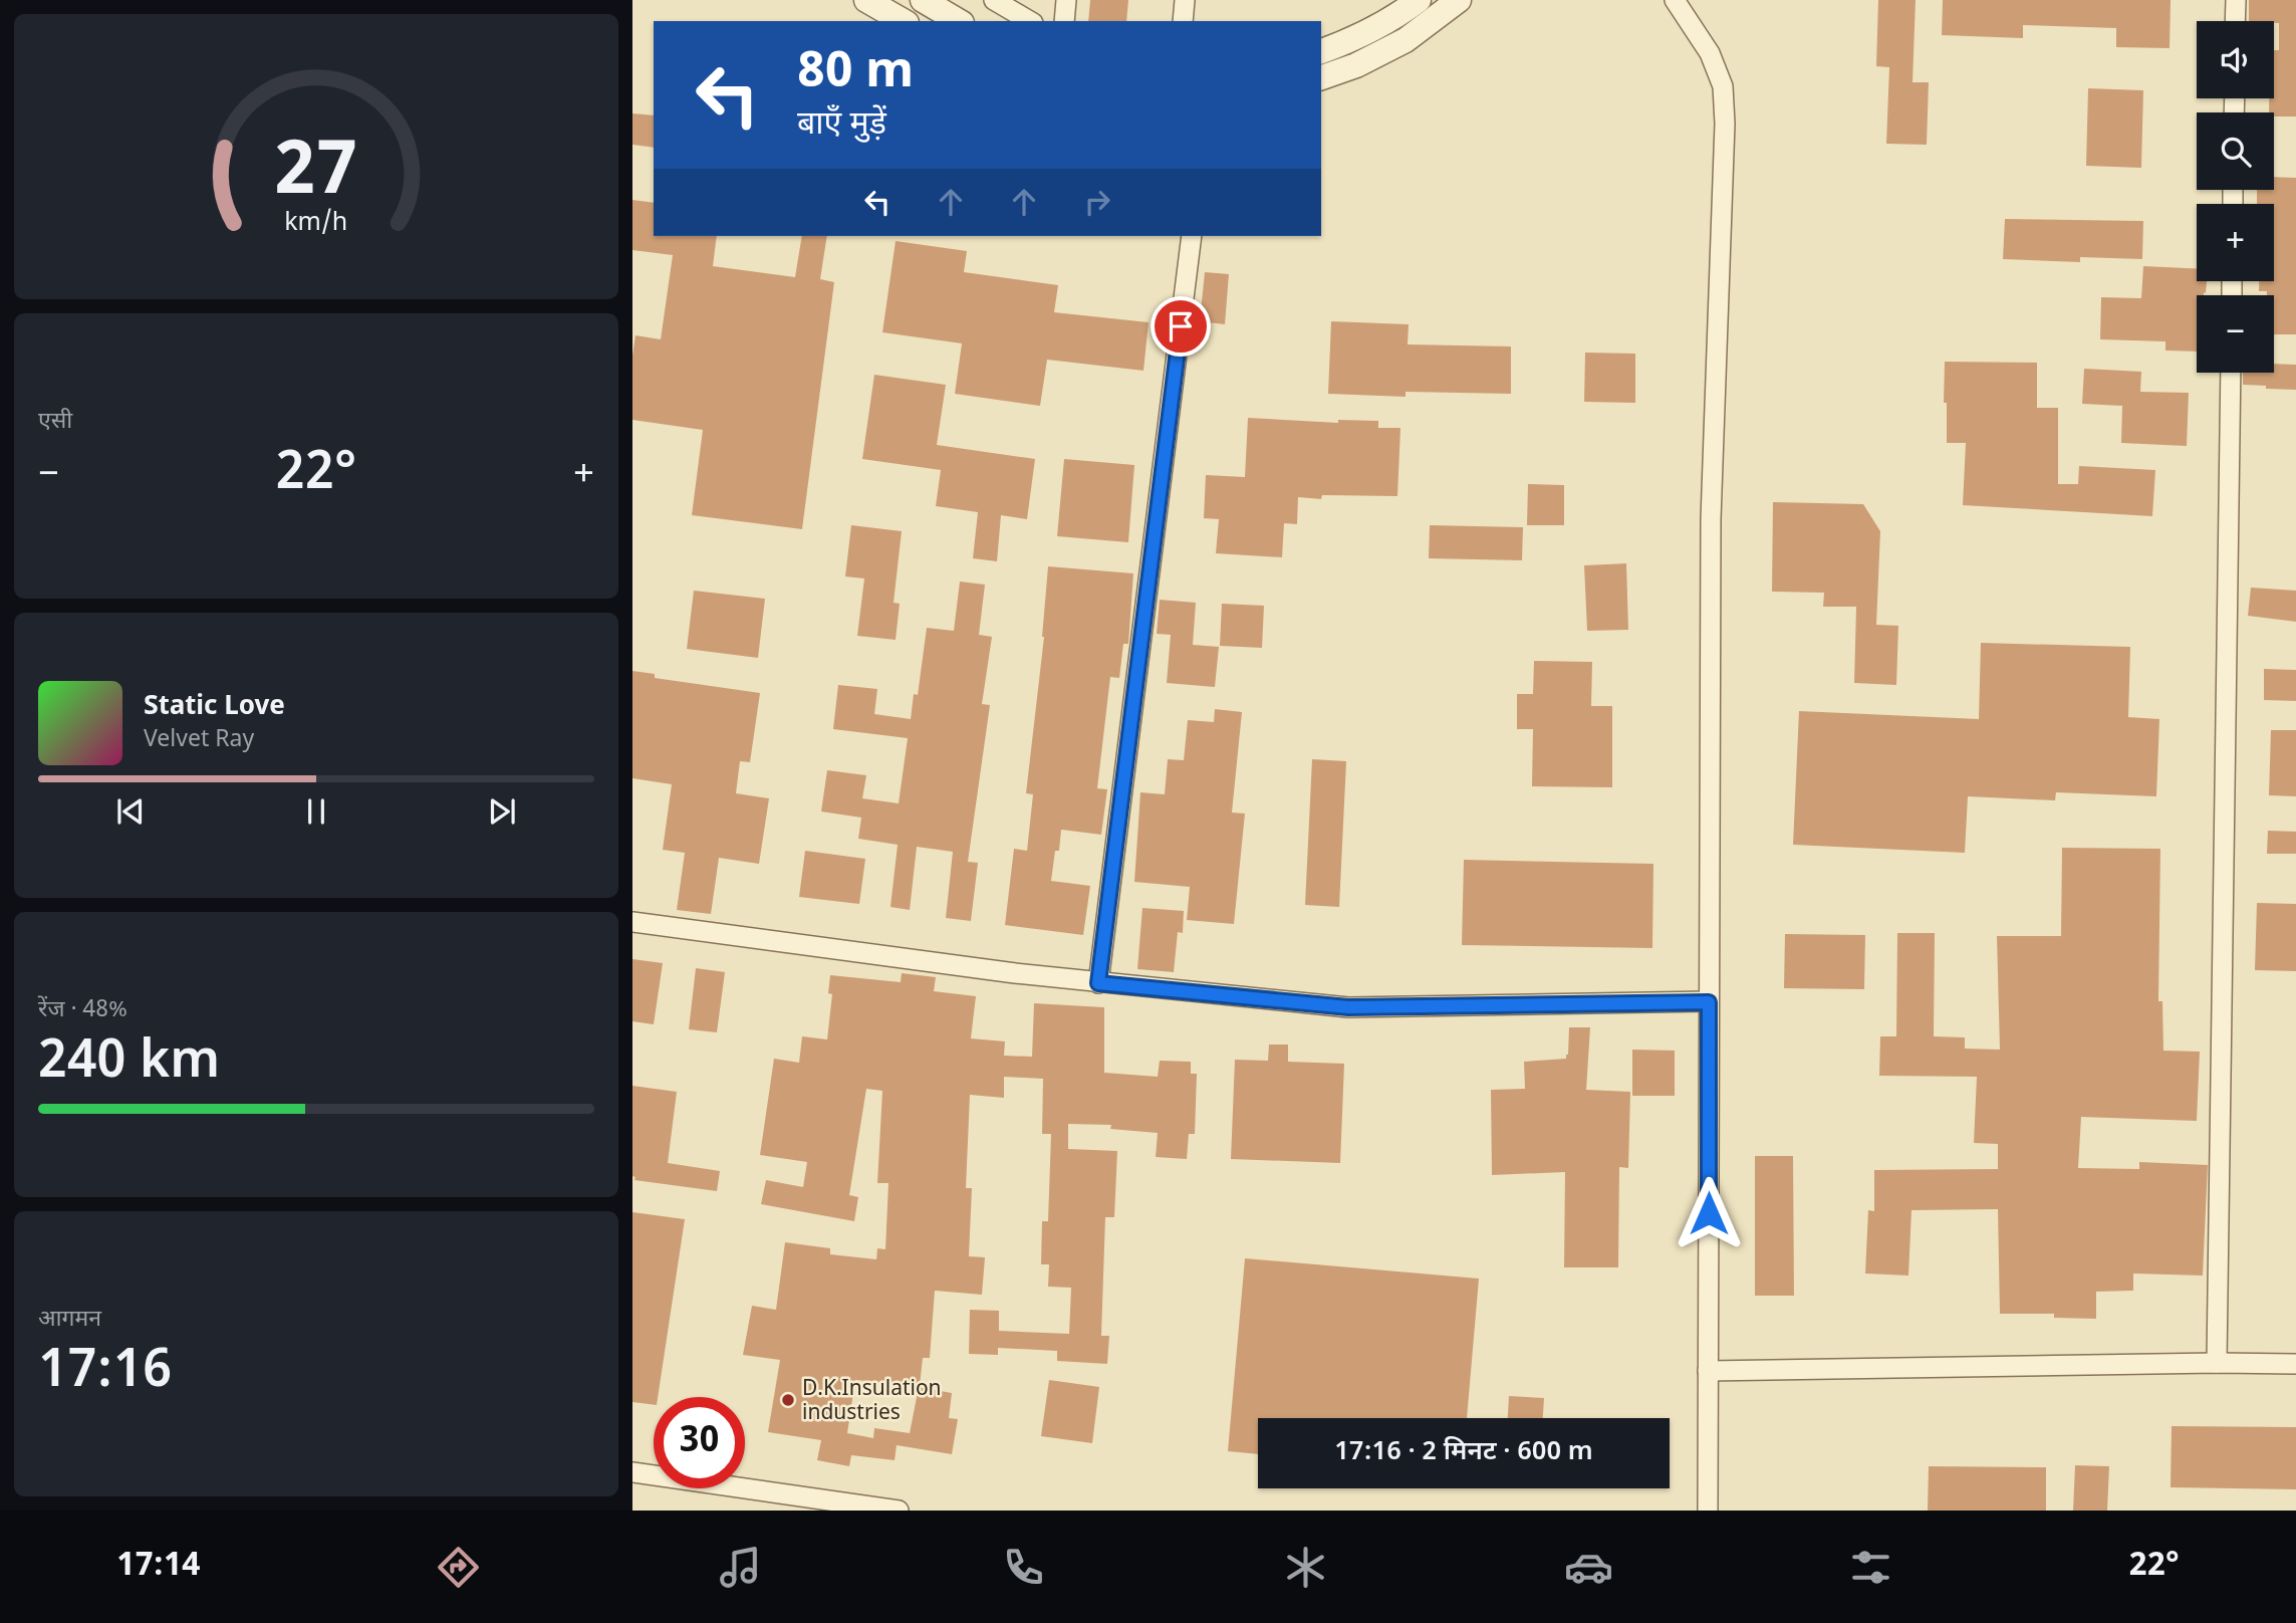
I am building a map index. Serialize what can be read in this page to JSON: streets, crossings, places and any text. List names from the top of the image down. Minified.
{"places":["D.K.Insulation industries"],"page":{"map_buttons":["+","−"],"turn":["80 m","बाएँ मुड़ें"],"tile":["एसी",["रेंज · 48%","240 km"],["आगमन","17:16"]],"heat":["−","22°","+"],"song":["Static Love","Velvet Ray"],"limit":"30","trip":"17:16 · 2 मिनट · 600 m","tabs":["17:14","22°"],"gauge":["27","km/h"]}}
